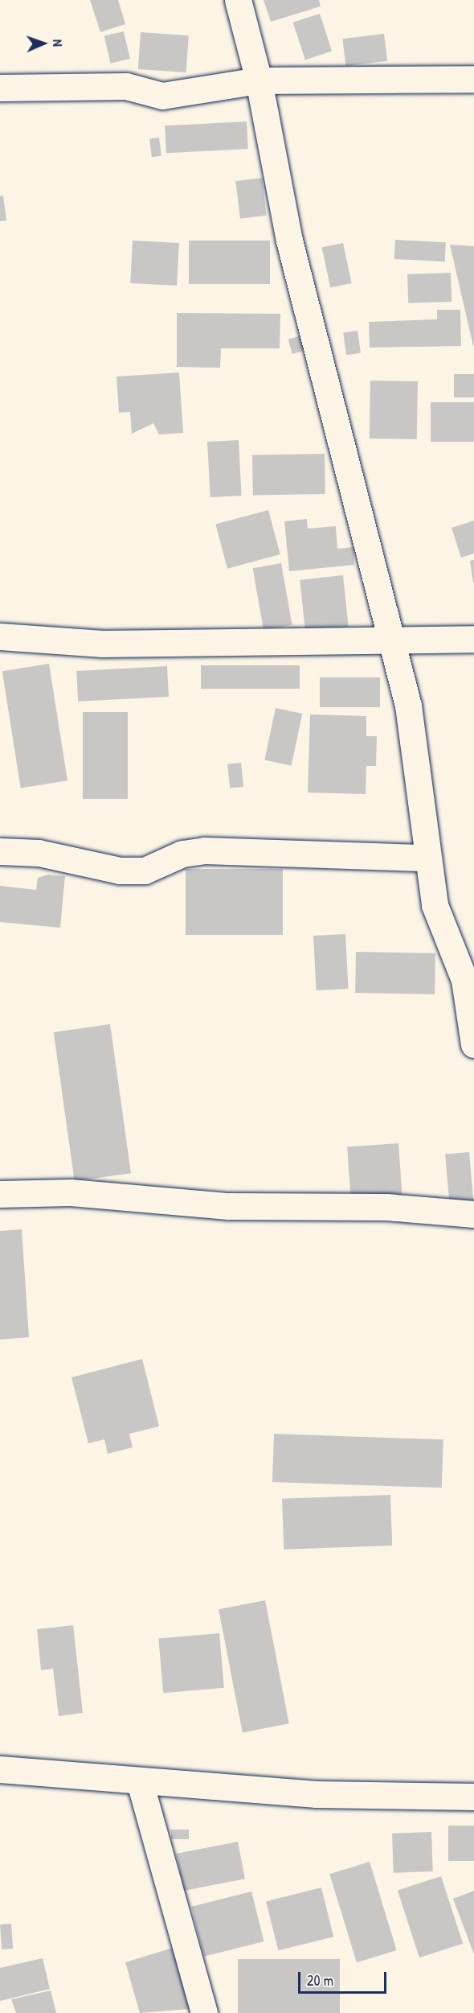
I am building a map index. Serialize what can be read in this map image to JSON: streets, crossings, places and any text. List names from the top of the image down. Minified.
{"scale_bar":"20 m","north":"right"}
